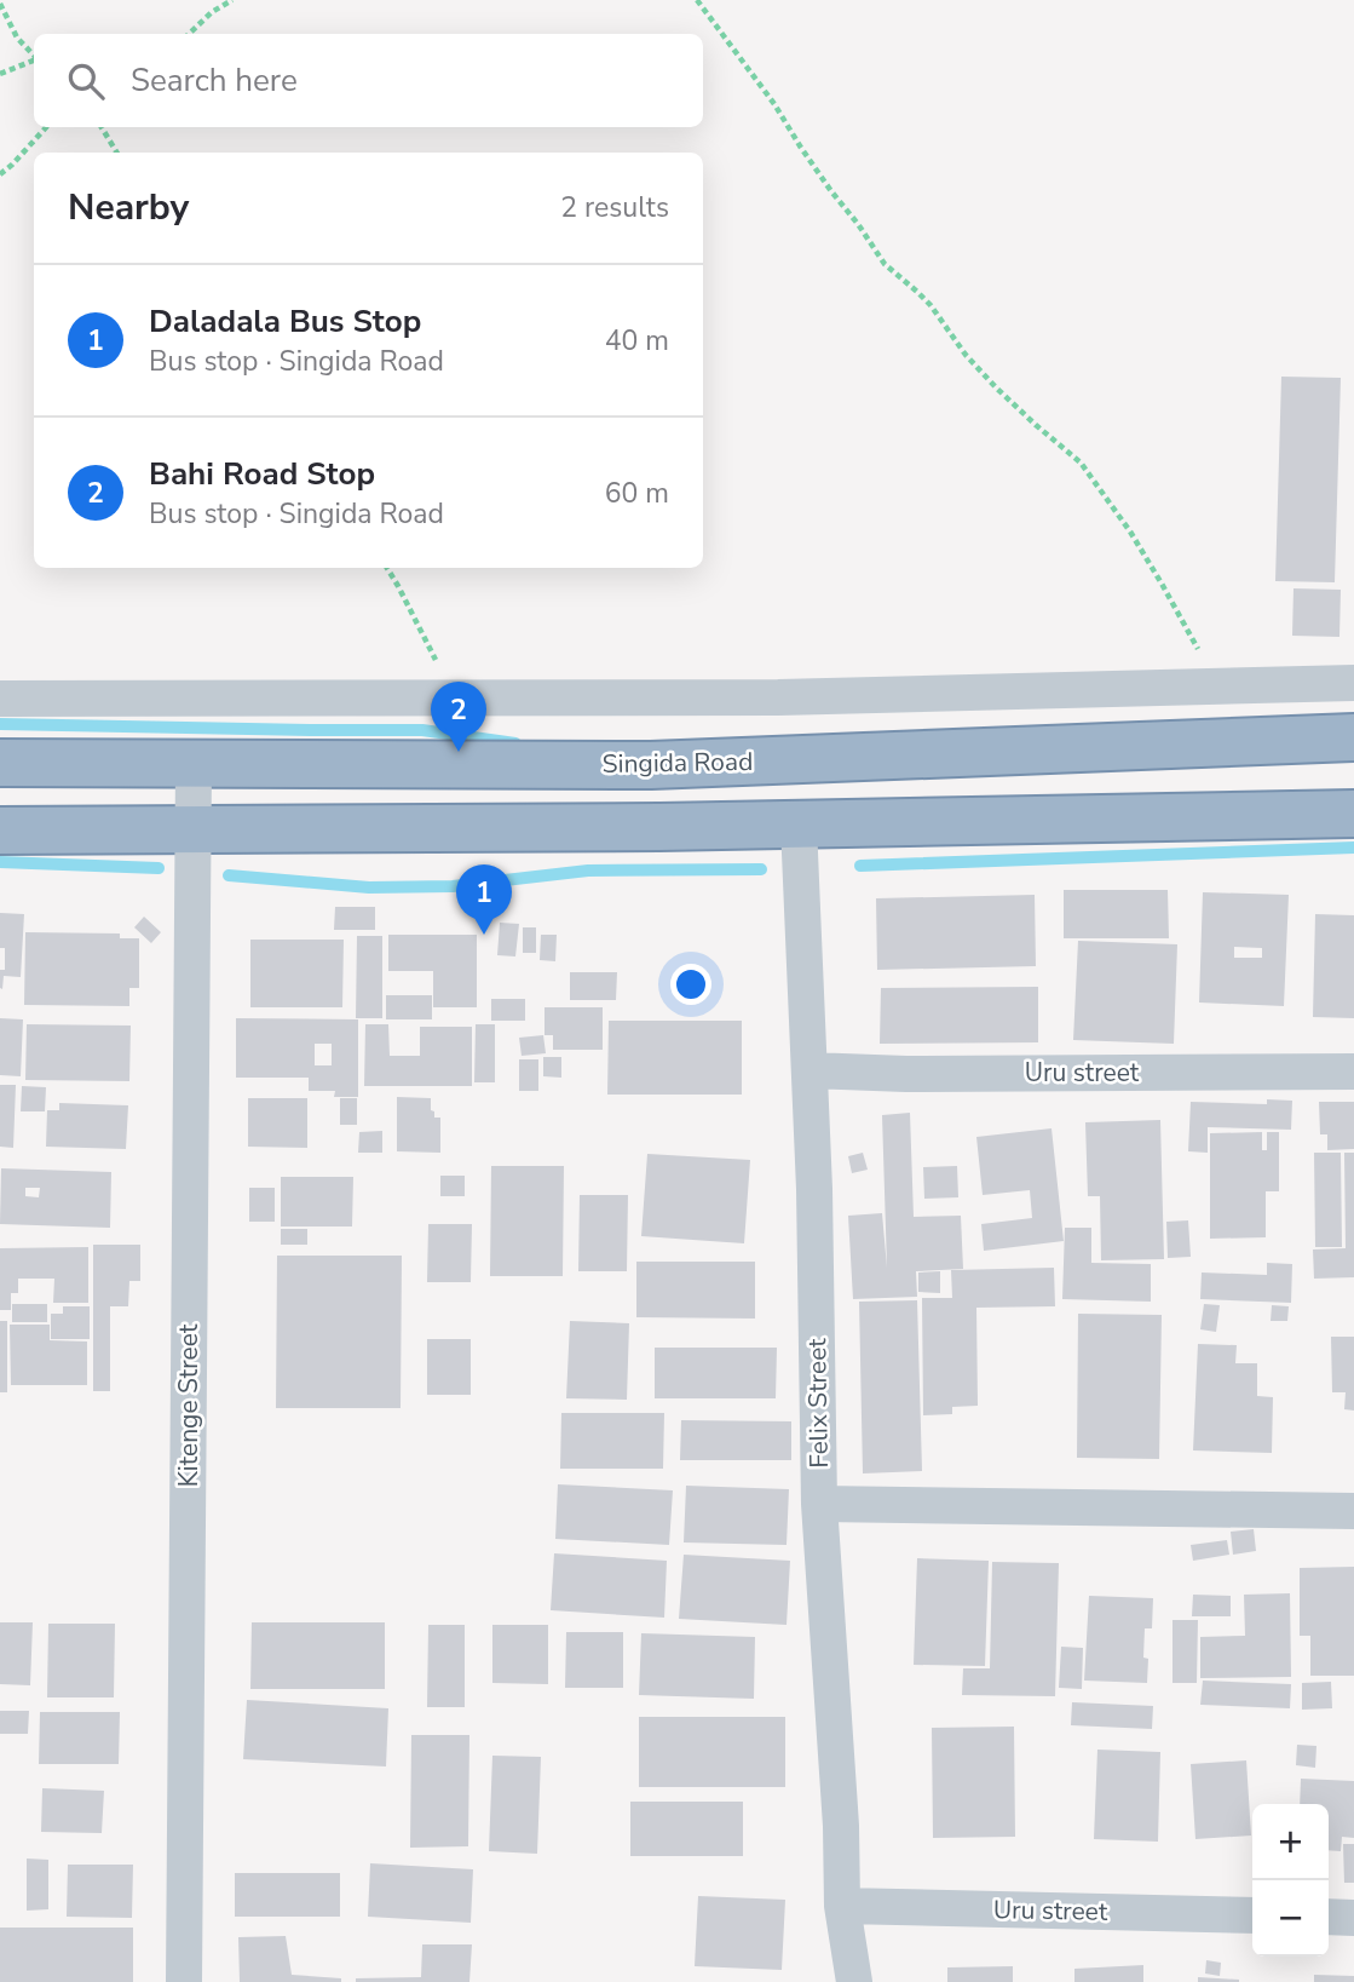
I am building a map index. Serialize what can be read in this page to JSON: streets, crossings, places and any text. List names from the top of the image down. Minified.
{"streets":{"highway":["Singida Road"],"street":["Uru street","Felix Street","Kitenge Street"]},"crossings":[["Singida Road","Kitenge Street"],["Uru street","Felix Street"]],"page":{"search":"Search here","heading":["Nearby","2 results"],"list":[{"mark":"1","name":"Daladala Bus Stop","note":"Bus stop · Singida Road","value":"40 m"},{"mark":"2","name":"Bahi Road Stop","note":"Bus stop · Singida Road","value":"60 m"}],"pins":["2","1"],"map_buttons":["+","−"]}}
